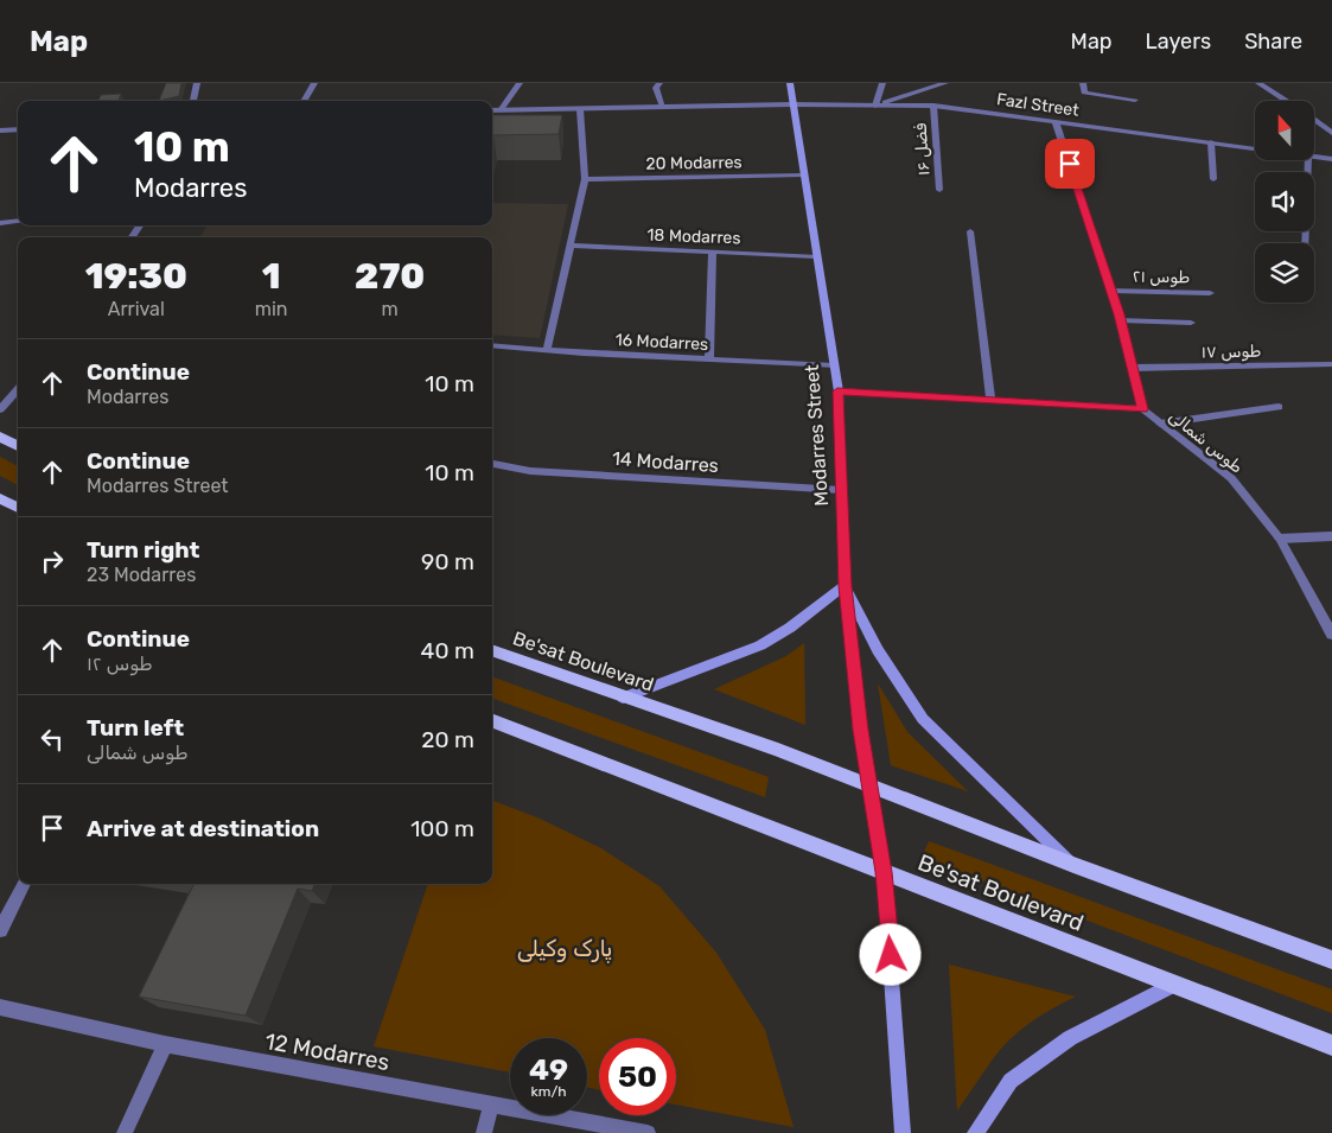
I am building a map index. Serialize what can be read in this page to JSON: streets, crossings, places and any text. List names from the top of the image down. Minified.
{"streets":{"main road":["Modarres Street","Be'sat Boulevard"],"street":["Fazl Street","فضل ۱۶","20 Modarres","18 Modarres","طوس ۲۱","16 Modarres","طوس ۱۷","طوس شمالی","14 Modarres","12 Modarres"]},"crossings":[["Fazl Street","فضل ۱۶"],["Fazl Street","Modarres Street"],["Fazl Street","طوس شمالی"],["20 Modarres","Modarres Street"],["18 Modarres","Modarres Street"],["طوس ۲۱","طوس شمالی"],["16 Modarres","Modarres Street"],["طوس ۱۷","طوس شمالی"],["Modarres Street","14 Modarres"],["Modarres Street","Be'sat Boulevard"]],"parks":["پارک وکیلی"],"north":"top","page":{"header":"Map","nav":["Map","Layers","Share"],"turn":["10 m","Modarres"],"eta":["19:30","Arrival","1","min","270","m"],"list":[{"name":"Continue","note":"Modarres","value":"10 m"},{"name":"Continue","note":"Modarres Street","value":"10 m"},{"name":"Turn right","note":"23 Modarres","value":"90 m"},{"name":"Continue","note":"طوس ۱۲","value":"40 m"},{"name":"Turn left","note":"طوس شمالی","value":"20 m"},{"name":"Arrive at destination","value":"100 m"}],"speed":"49 km/h","limit":"50"}}
